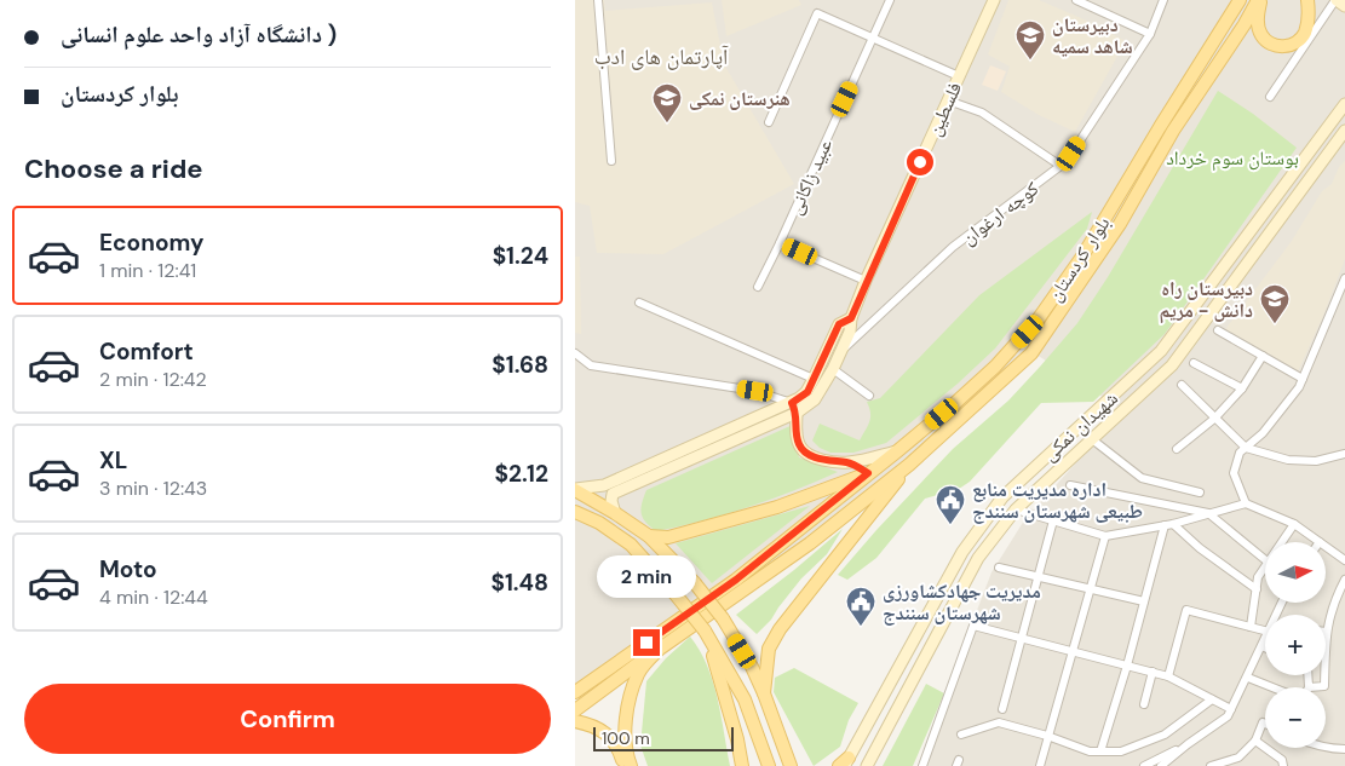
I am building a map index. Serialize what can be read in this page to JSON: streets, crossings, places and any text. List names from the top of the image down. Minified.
{"streets":{"main road":["فلسطین","بلوار کردستان","شهیدان نمکی"],"street":["عبید زاکانی","کوچه ارغوان"]},"crossings":[["فلسطین","کوچه ارغوان"]],"districts":["آپارتمان های ادب"],"parks":["بوستان سوم خرداد"],"places":{"school or university":["دبیرستان شاهد سمیه","هنرستان نمکی","دبیرستان راه دانش - مریم"],"public building":["اداره مدیریت منابع طبیعی شهرستان سنندج","مدیریت جهادکشاورزی شهرستان سنندج"]},"scale_bar":"100 m","north":"right","page":{"banner":["دانشگاه آزاد واحد علوم انسانی )","بلوار کردستان"],"heading":"Choose a ride","list":[{"name":"Economy","note":"1 min · 12:41","value":"$1.24"},{"name":"Comfort","note":"2 min · 12:42","value":"$1.68"},{"name":"XL","note":"3 min · 12:43","value":"$2.12"},{"name":"Moto","note":"4 min · 12:44","value":"$1.48"}],"map_buttons":["+","−"],"bubble":"2 min","buttons":"Confirm","scale":"100 m"}}
